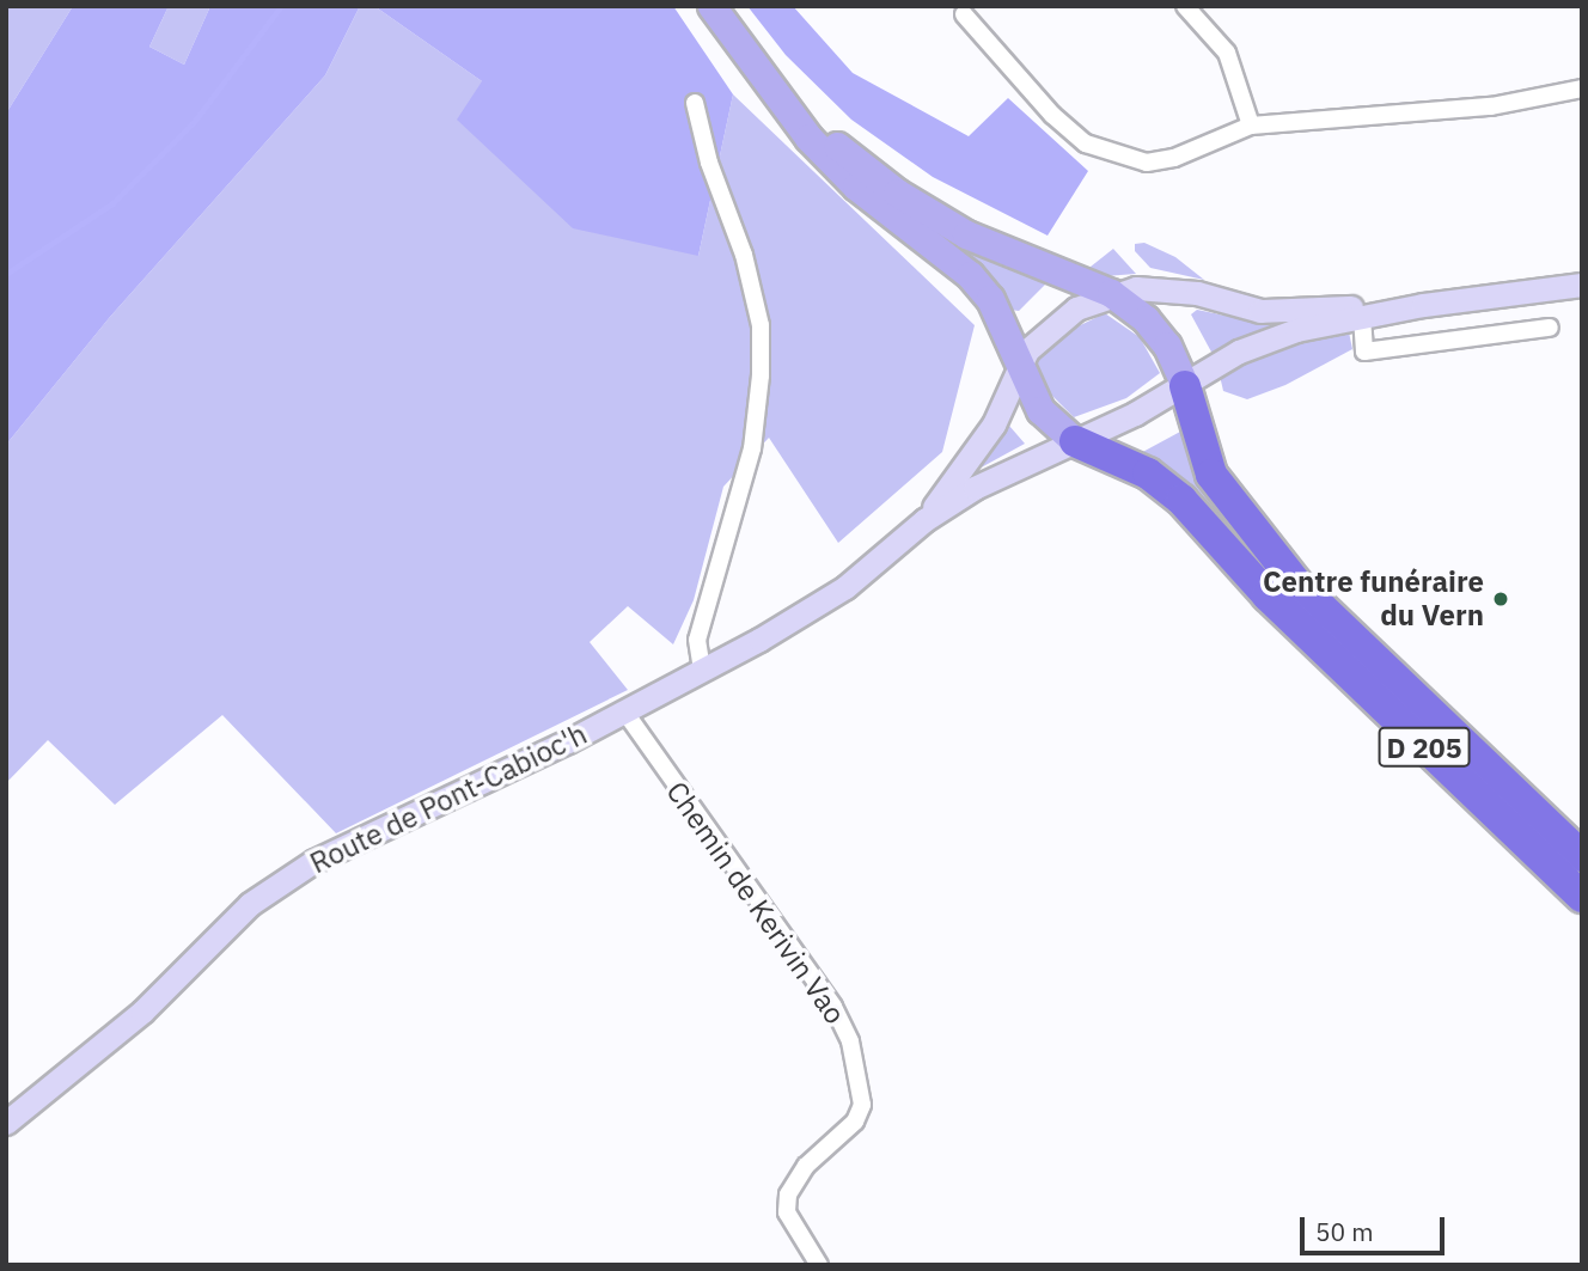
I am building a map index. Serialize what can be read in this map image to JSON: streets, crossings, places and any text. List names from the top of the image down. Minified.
{"streets":{"highway":["D 205"],"street":["Route de Pont-Cabioc'h","Chemin de Kerivin Vao"]},"crossings":[["D 205","Route de Pont-Cabioc'h"],["Route de Pont-Cabioc'h","Chemin de Kerivin Vao"]],"places":["Centre funéraire du Vern"],"scale_bar":"50 m"}
